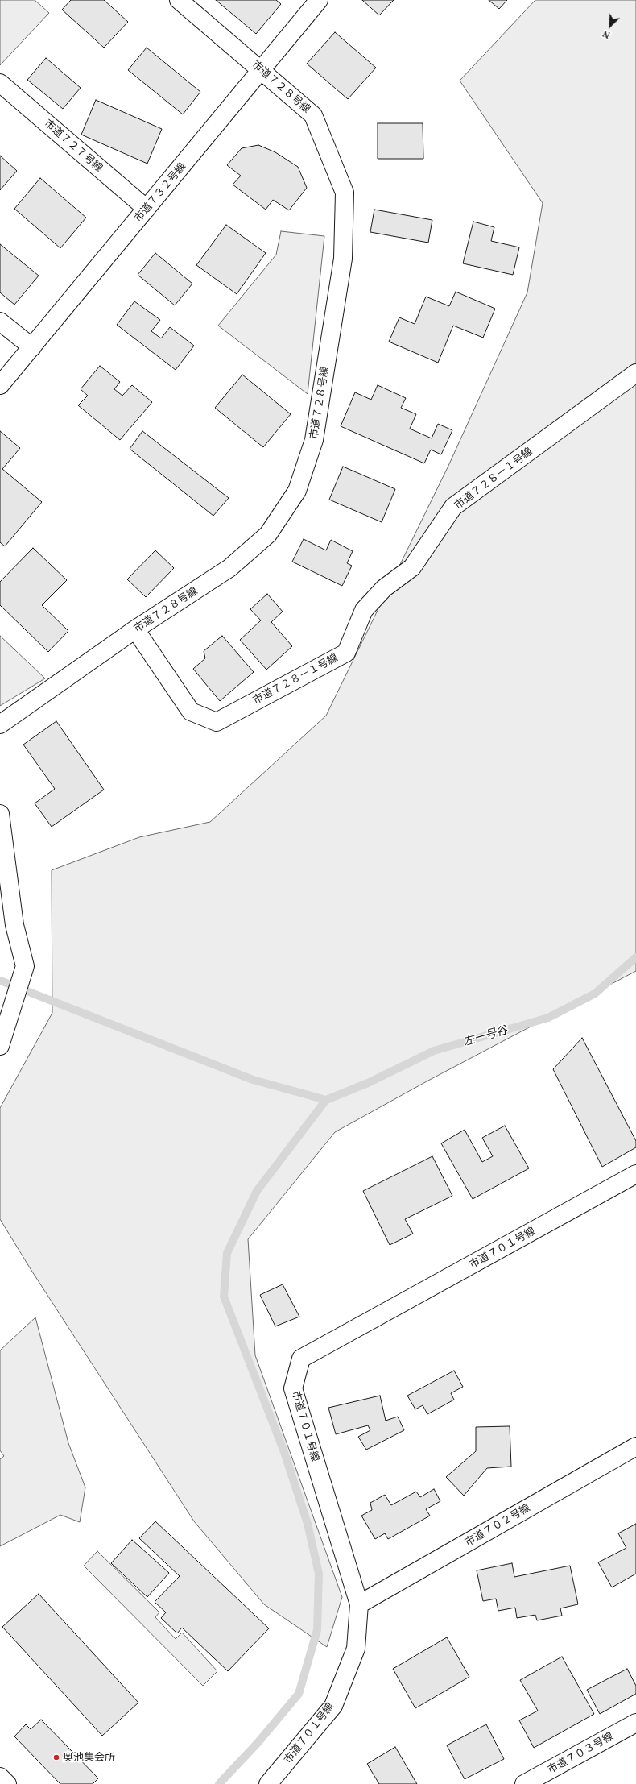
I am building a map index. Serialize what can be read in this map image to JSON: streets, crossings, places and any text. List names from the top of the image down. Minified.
{"streets":{"street":["市道７２８号線","市道７２７号線","市道７３２号線","市道７２８－１号線","市道７０１号線","市道７０２号線","市道７０３号線"]},"crossings":[["市道７２８号線","市道７３２号線"],["市道７２８号線","市道７２８－１号線"],["市道７２７号線","市道７３２号線"],["市道７０１号線","市道７０２号線"]],"water":["左一号谷"],"places":["奥池集会所"],"north":"bottom left"}
